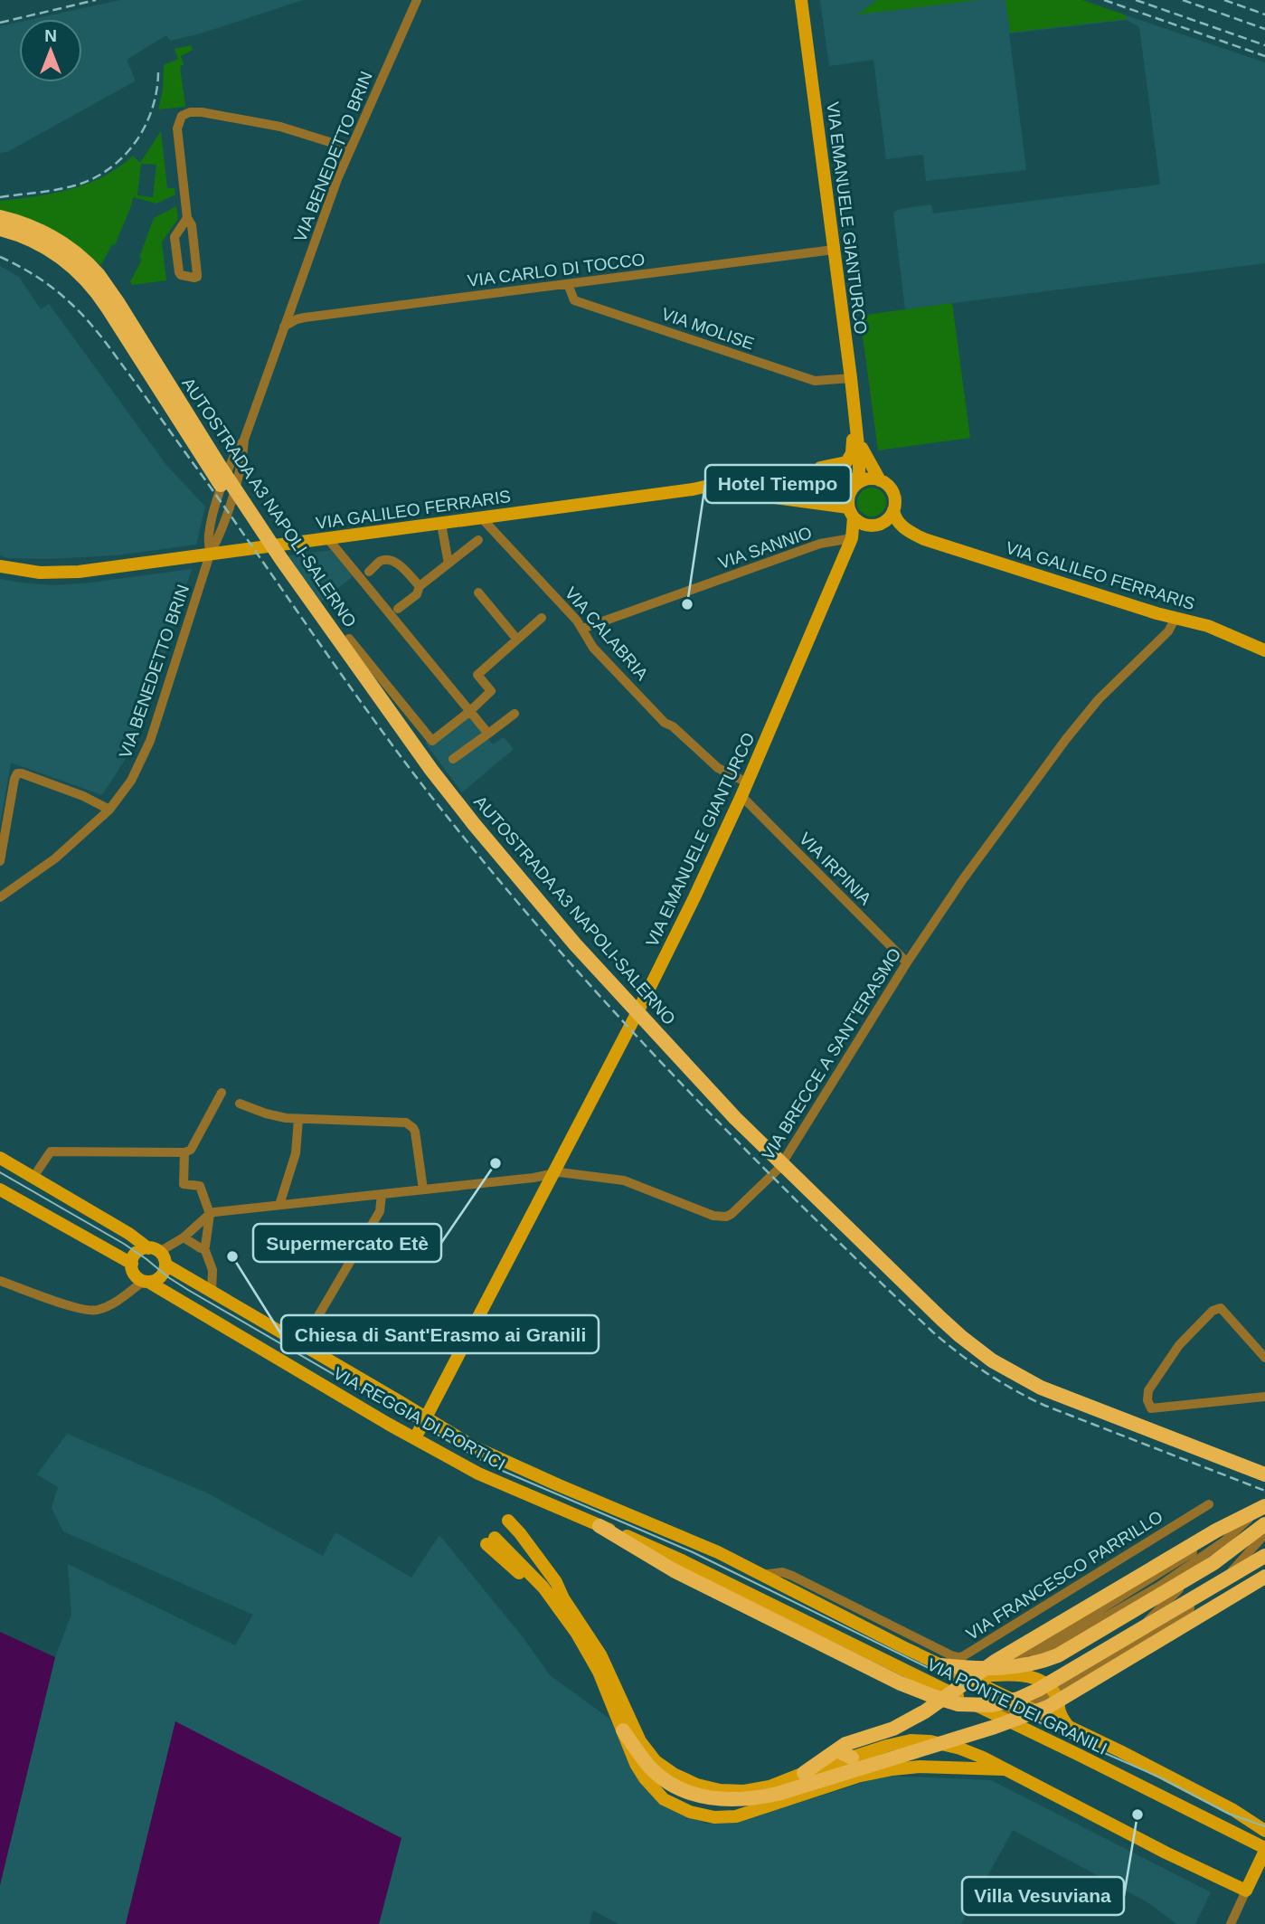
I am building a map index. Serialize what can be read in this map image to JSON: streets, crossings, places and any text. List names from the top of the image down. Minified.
{"streets":{"highway":["AUTOSTRADA A3 NAPOLI-SALERNO"],"main road":["VIA EMANUELE GIANTURCO","VIA GALILEO FERRARIS","VIA REGGIA DI PORTICI","VIA PONTE DEI GRANILI"],"street":["VIA BENEDETTO BRIN","VIA CARLO DI TOCCO","VIA MOLISE","VIA SANNIO","VIA CALABRIA","VIA IRPINIA","VIA BRECCE A SANT'ERASMO","VIA FRANCESCO PARRILLO"]},"crossings":[["VIA BENEDETTO BRIN","VIA CARLO DI TOCCO"],["VIA BENEDETTO BRIN","VIA GALILEO FERRARIS"],["VIA EMANUELE GIANTURCO","VIA CARLO DI TOCCO"],["VIA EMANUELE GIANTURCO","VIA MOLISE"],["VIA EMANUELE GIANTURCO","VIA GALILEO FERRARIS"],["VIA EMANUELE GIANTURCO","VIA SANNIO"],["VIA EMANUELE GIANTURCO","VIA CALABRIA"],["VIA EMANUELE GIANTURCO","VIA IRPINIA"],["VIA EMANUELE GIANTURCO","VIA BRECCE A SANT'ERASMO"],["VIA EMANUELE GIANTURCO","VIA REGGIA DI PORTICI"],["VIA CARLO DI TOCCO","VIA MOLISE"],["VIA GALILEO FERRARIS","VIA CALABRIA"],["VIA GALILEO FERRARIS","VIA BRECCE A SANT'ERASMO"],["VIA SANNIO","VIA CALABRIA"],["VIA IRPINIA","VIA BRECCE A SANT'ERASMO"],["VIA REGGIA DI PORTICI","VIA FRANCESCO PARRILLO"],["VIA REGGIA DI PORTICI","VIA PONTE DEI GRANILI"],["VIA FRANCESCO PARRILLO","VIA PONTE DEI GRANILI"]],"places":["Hotel Tiempo","Supermercato Etè","Chiesa di Sant'Erasmo ai Granili","Villa Vesuviana"],"north":"top"}
